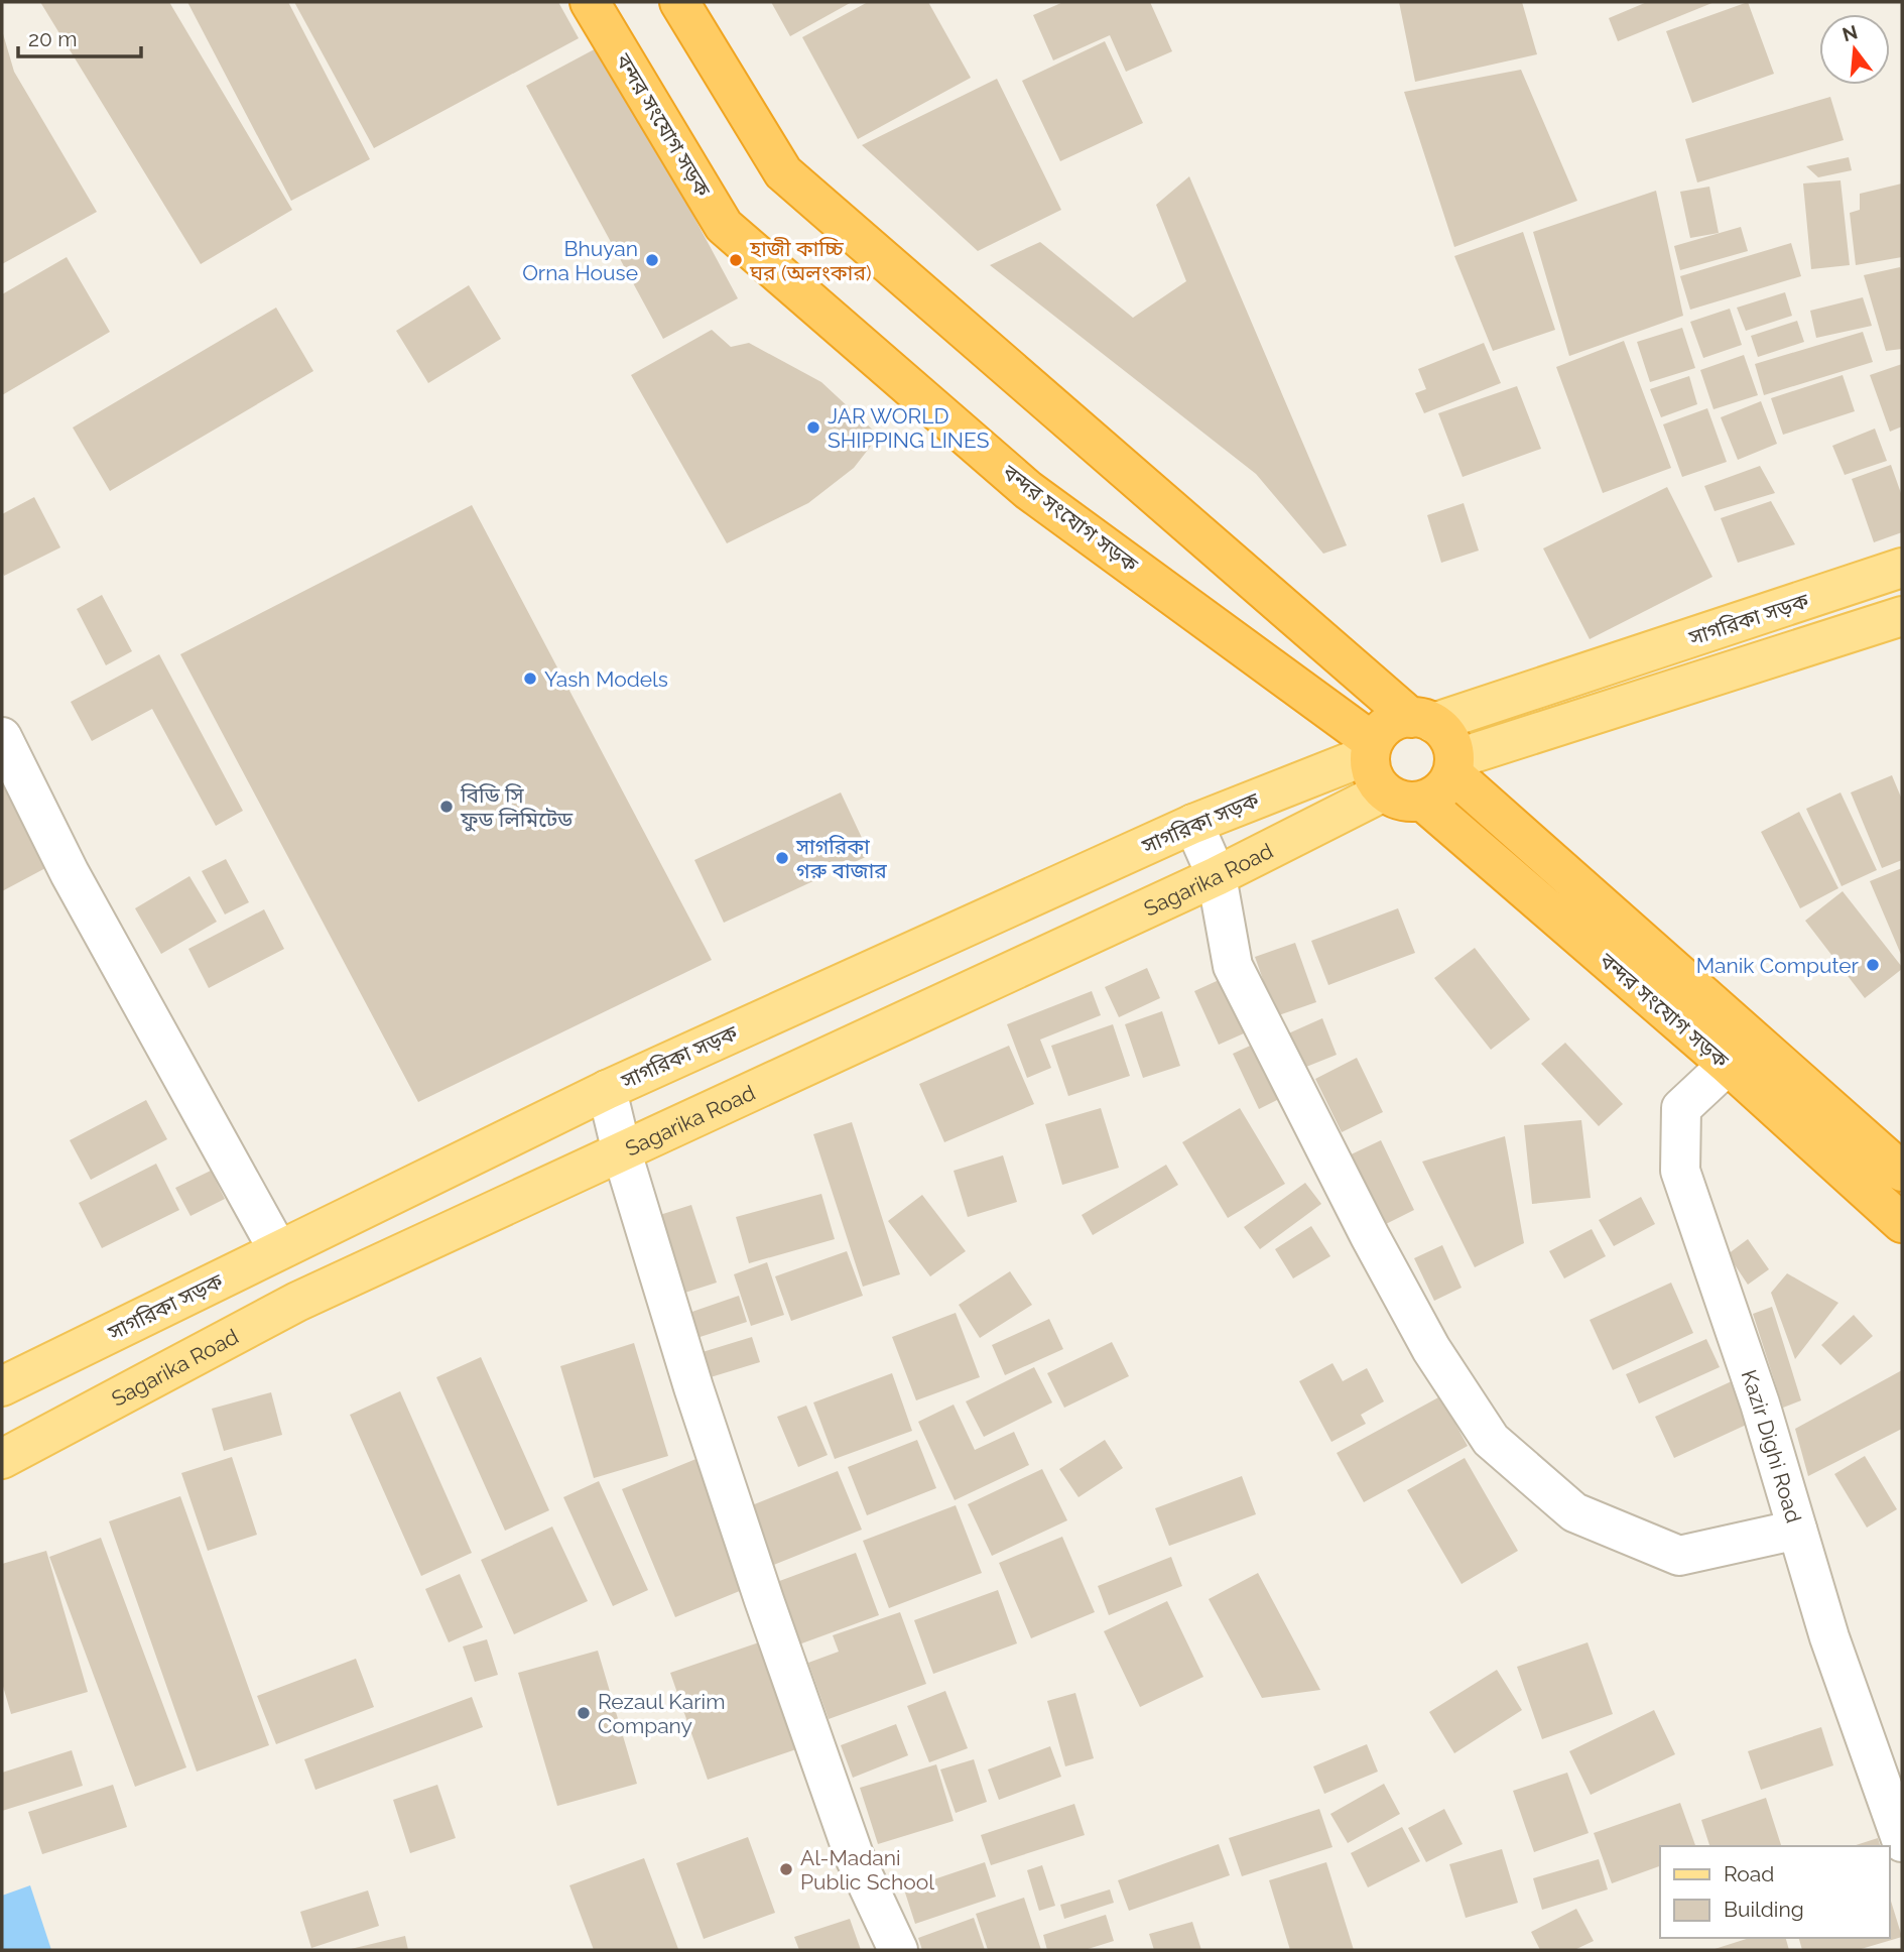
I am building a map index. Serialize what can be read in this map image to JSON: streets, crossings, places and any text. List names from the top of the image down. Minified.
{"streets":{"highway":["বন্দর সংযোগ সড়ক"],"main road":["সাগরিকা সড়ক","Sagarika Road"],"street":["Kazir Dighi Road"]},"crossings":[["বন্দর সংযোগ সড়ক","সাগরিকা সড়ক"],["বন্দর সংযোগ সড়ক","Sagarika Road"],["বন্দর সংযোগ সড়ক","Kazir Dighi Road"],["সাগরিকা সড়ক","Sagarika Road"]],"places":["Bhuyan Orna House","হাজী কাচ্চি ঘর (অলংকার)","JAR WORLD SHIPPING LINES","Yash Models","বিডি সি ফুড লিমিটেড","সাগরিকা গরু বাজার","Manik Computer","Rezaul Karim Company","Al-Madani Public School"],"legend":["Road","Building"],"scale_bar":"20 m","north":"top"}
